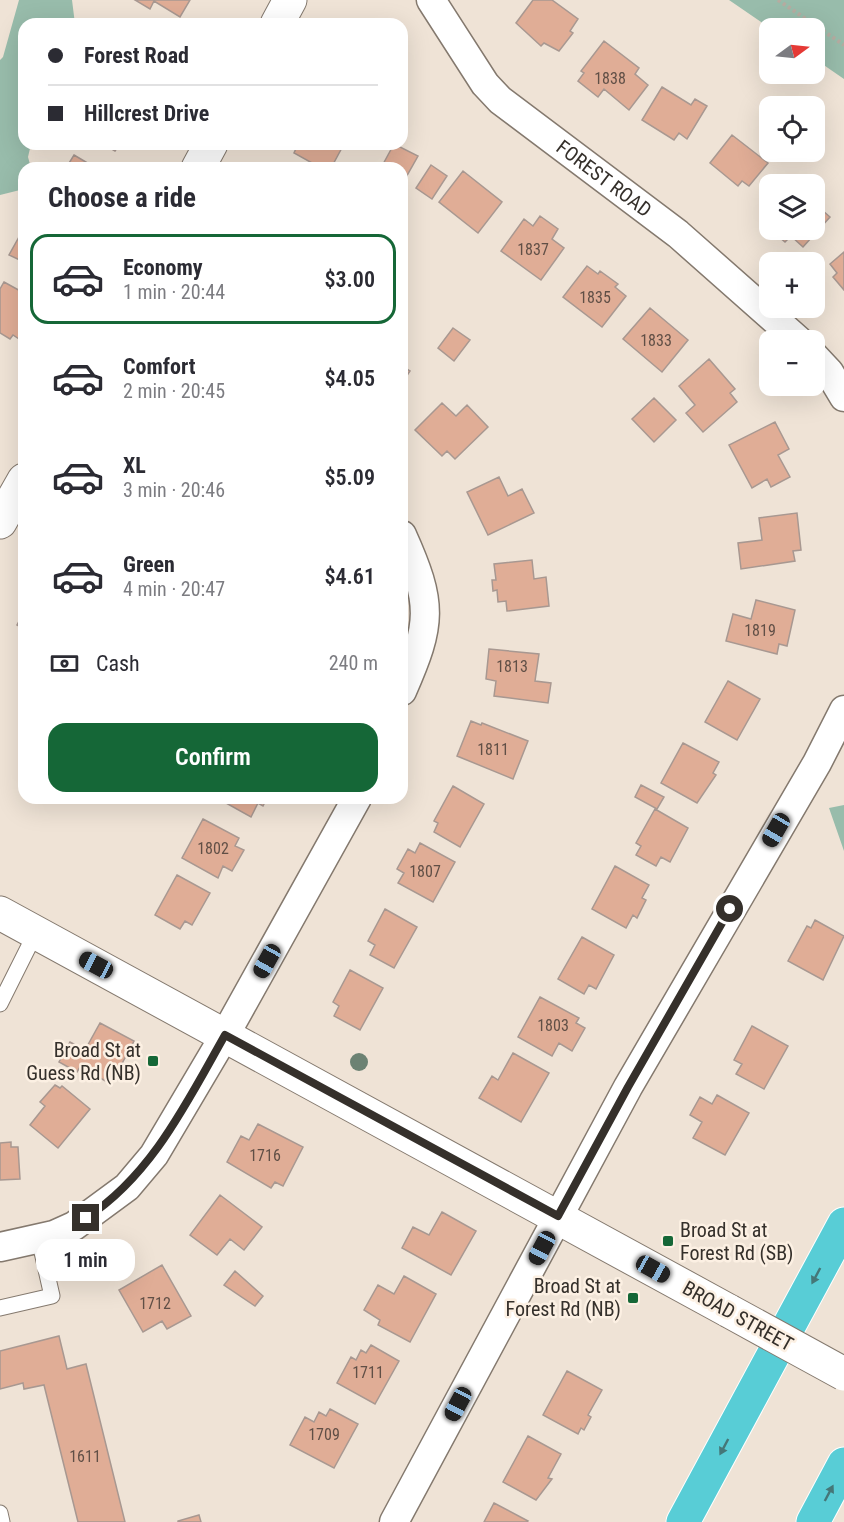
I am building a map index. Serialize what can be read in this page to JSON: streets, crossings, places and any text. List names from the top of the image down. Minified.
{"streets":{"main road":["BROAD STREET"],"street":["FOREST ROAD"]},"places":{"transit":["Broad St at Guess Rd (NB)","Broad St at Forest Rd (SB)","Broad St at Forest Rd (NB)"]},"house_numbers":["1838","1837","1835","1833","1819","1813","1811","1802","1807","1803","1716","1712","1711","1709","1611"],"north":"right","page":{"map_buttons":["+","−"],"banner":["Forest Road","Hillcrest Drive"],"heading":"Choose a ride","list":[{"name":"Economy","note":"1 min · 20:44","value":"$3.00"},{"name":"Comfort","note":"2 min · 20:45","value":"$4.05"},{"name":"XL","note":"3 min · 20:46","value":"$5.09"},{"name":"Green","note":"4 min · 20:47","value":"$4.61"}],"pay":["Cash","240 m"],"buttons":"Confirm","bubble":"1 min"}}
